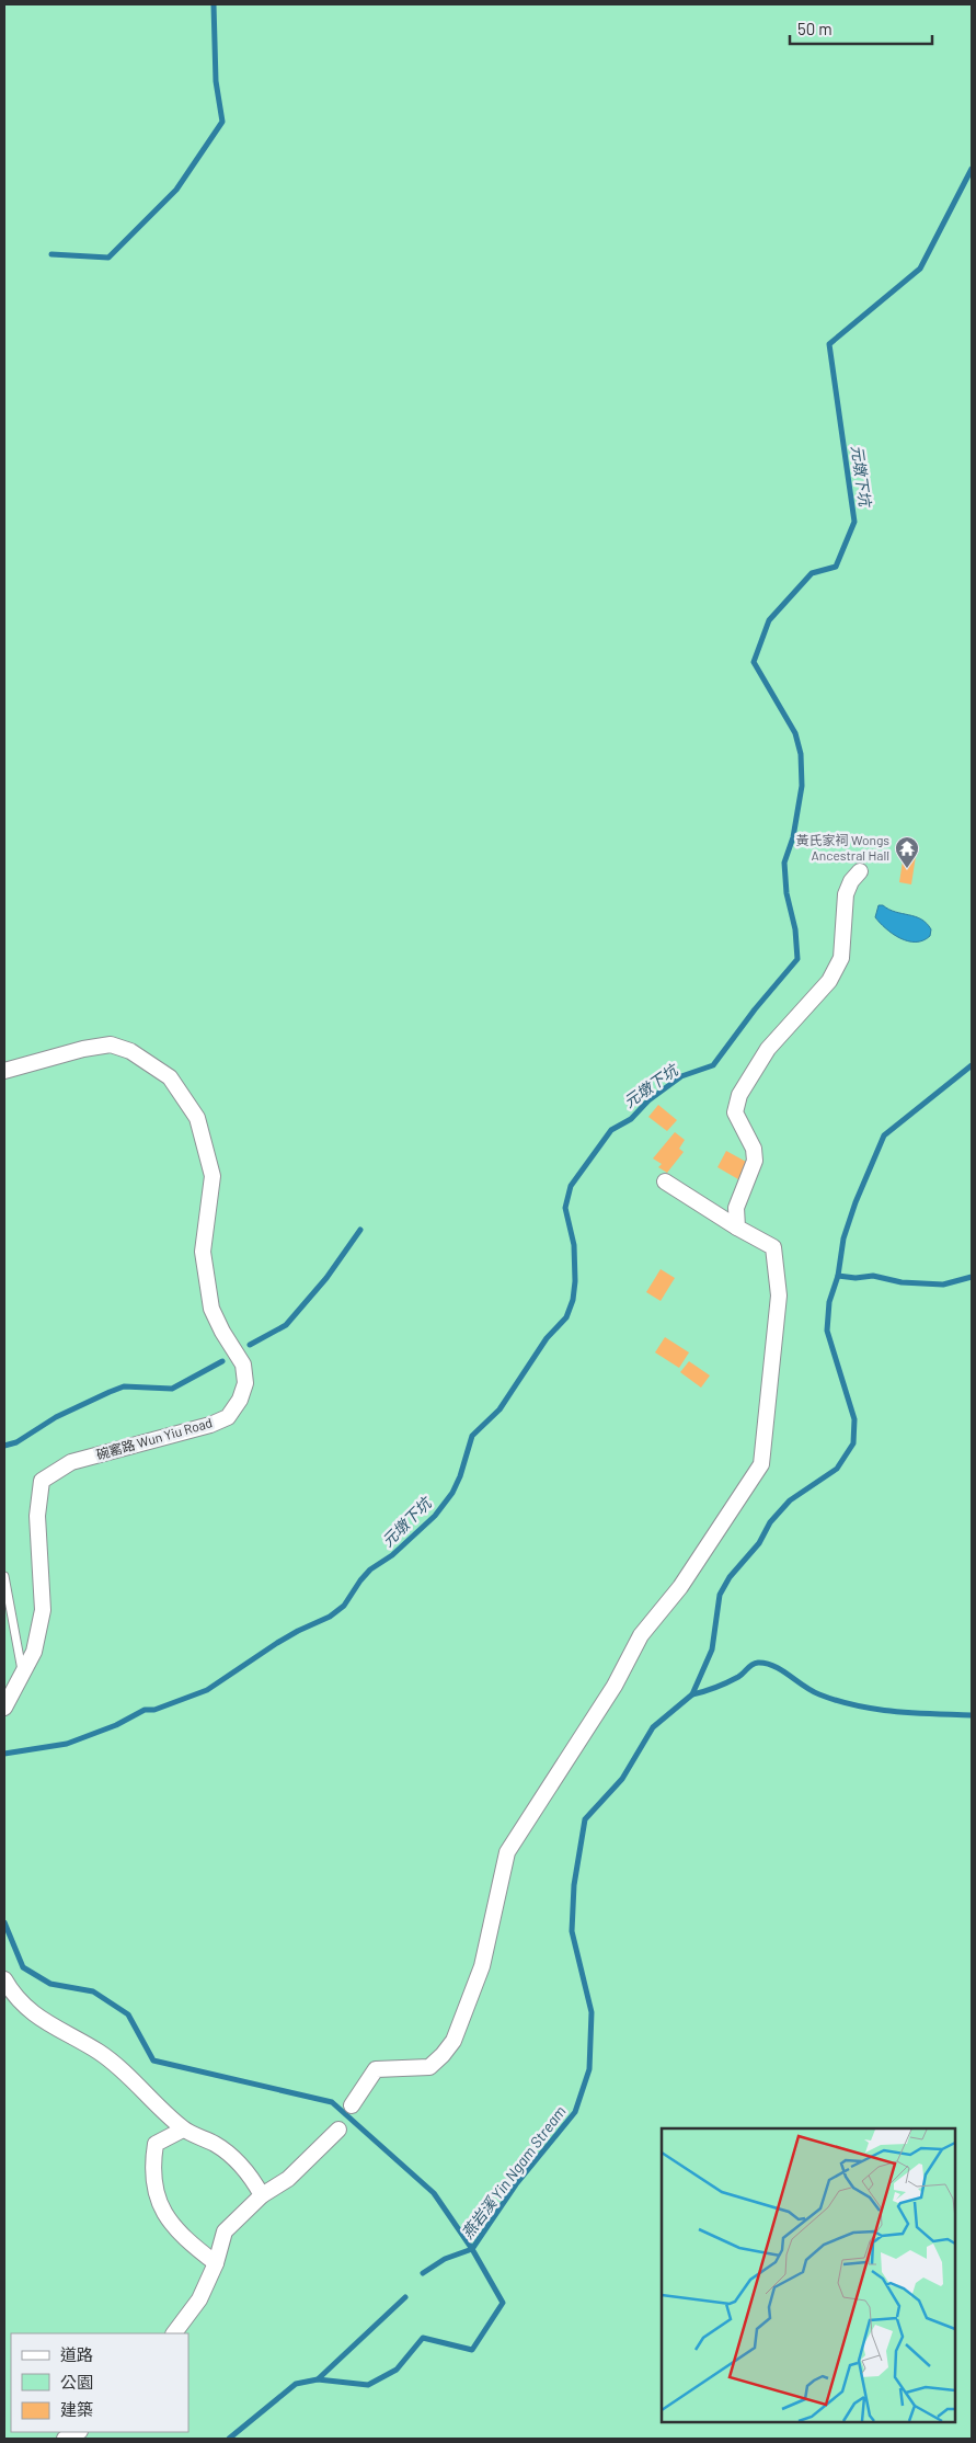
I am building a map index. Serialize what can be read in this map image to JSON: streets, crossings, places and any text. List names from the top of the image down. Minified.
{"streets":{"street":["碗窰路 Wun Yiu Road"]},"water":["元墩下坑","燕岩溪 Yin Ngam Stream"],"places":{"temple":["黃氏家祠 Wongs Ancestral Hall"]},"legend":["道路","公園","建築"],"scale_bar":"50 m"}
